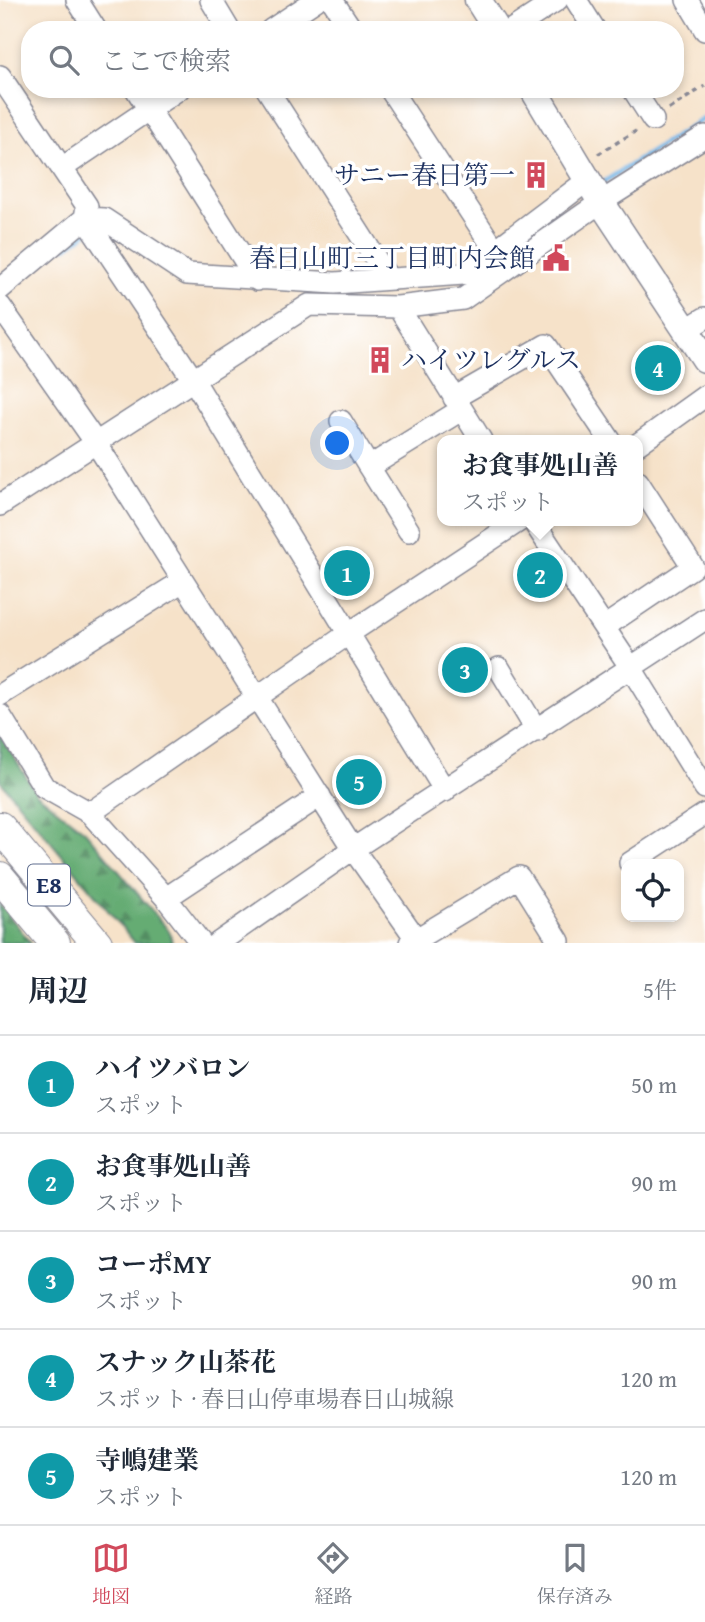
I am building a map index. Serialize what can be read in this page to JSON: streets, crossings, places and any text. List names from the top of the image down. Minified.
{"streets":{"highway":["E8"]},"places":{"building":["サニー春日第一","ハイツレグルス"],"public building":["春日山町三丁目町内会館"]},"page":{"search":"ここで検索","pins":["4","1","2","3","5"],"popup":["お食事処山善","スポット"],"heading":["周辺","5件"],"list":[{"mark":"1","name":"ハイツバロン","note":"スポット","value":"50 m"},{"mark":"2","name":"お食事処山善","note":"スポット","value":"90 m"},{"mark":"3","name":"コーポMY","note":"スポット","value":"90 m"},{"mark":"4","name":"スナック山茶花","note":"スポット · 春日山停車場春日山城線","value":"120 m"},{"mark":"5","name":"寺嶋建業","note":"スポット","value":"120 m"}],"nav":["地図","経路","保存済み"]}}
